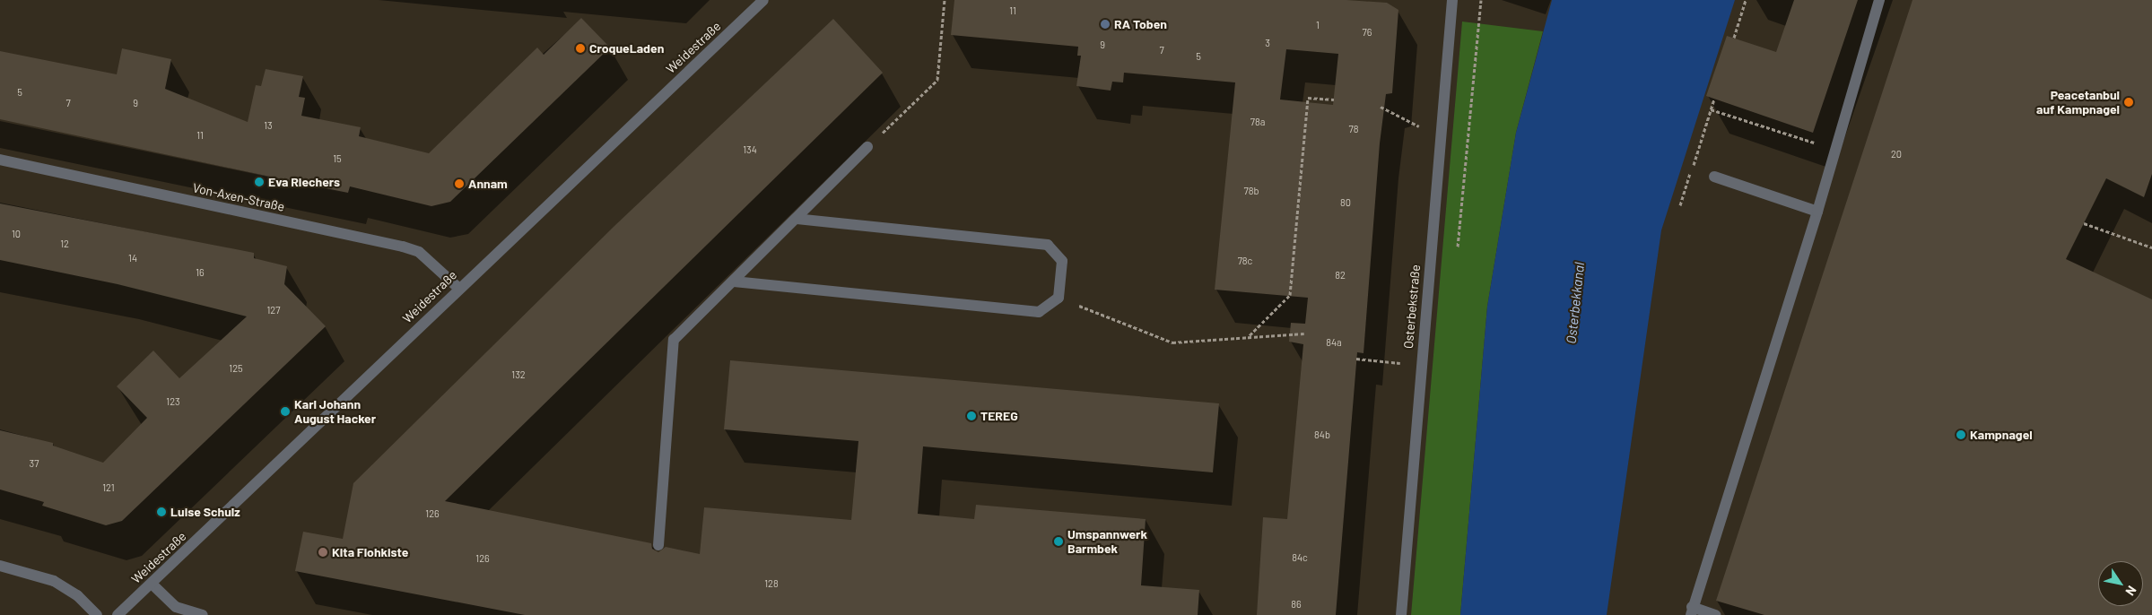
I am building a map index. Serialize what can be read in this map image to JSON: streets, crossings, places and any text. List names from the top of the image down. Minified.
{"streets":{"street":["Weidestraße","Von-Axen-Straße","Osterbekstraße"]},"crossings":[["Weidestraße","Von-Axen-Straße"]],"water":["Osterbekkanal"],"places":["RA Toben","CroqueLaden","Peacetanbul auf Kampnagel","Eva Riechers","Annam","Karl Johann August Hacker","TEREG","Kampnagel","Luise Schulz","Umspannwerk Barmbek","Kita Flohkiste"],"house_numbers":["11","1","76","3","9","7","5","5","7","9","78a","13","78","11","134","20","15","78b","80","10","12","14","78c","16","82","127","84a","125","132","123","84b","37","121","126","84c","126","128","86"],"north":"bottom right"}
